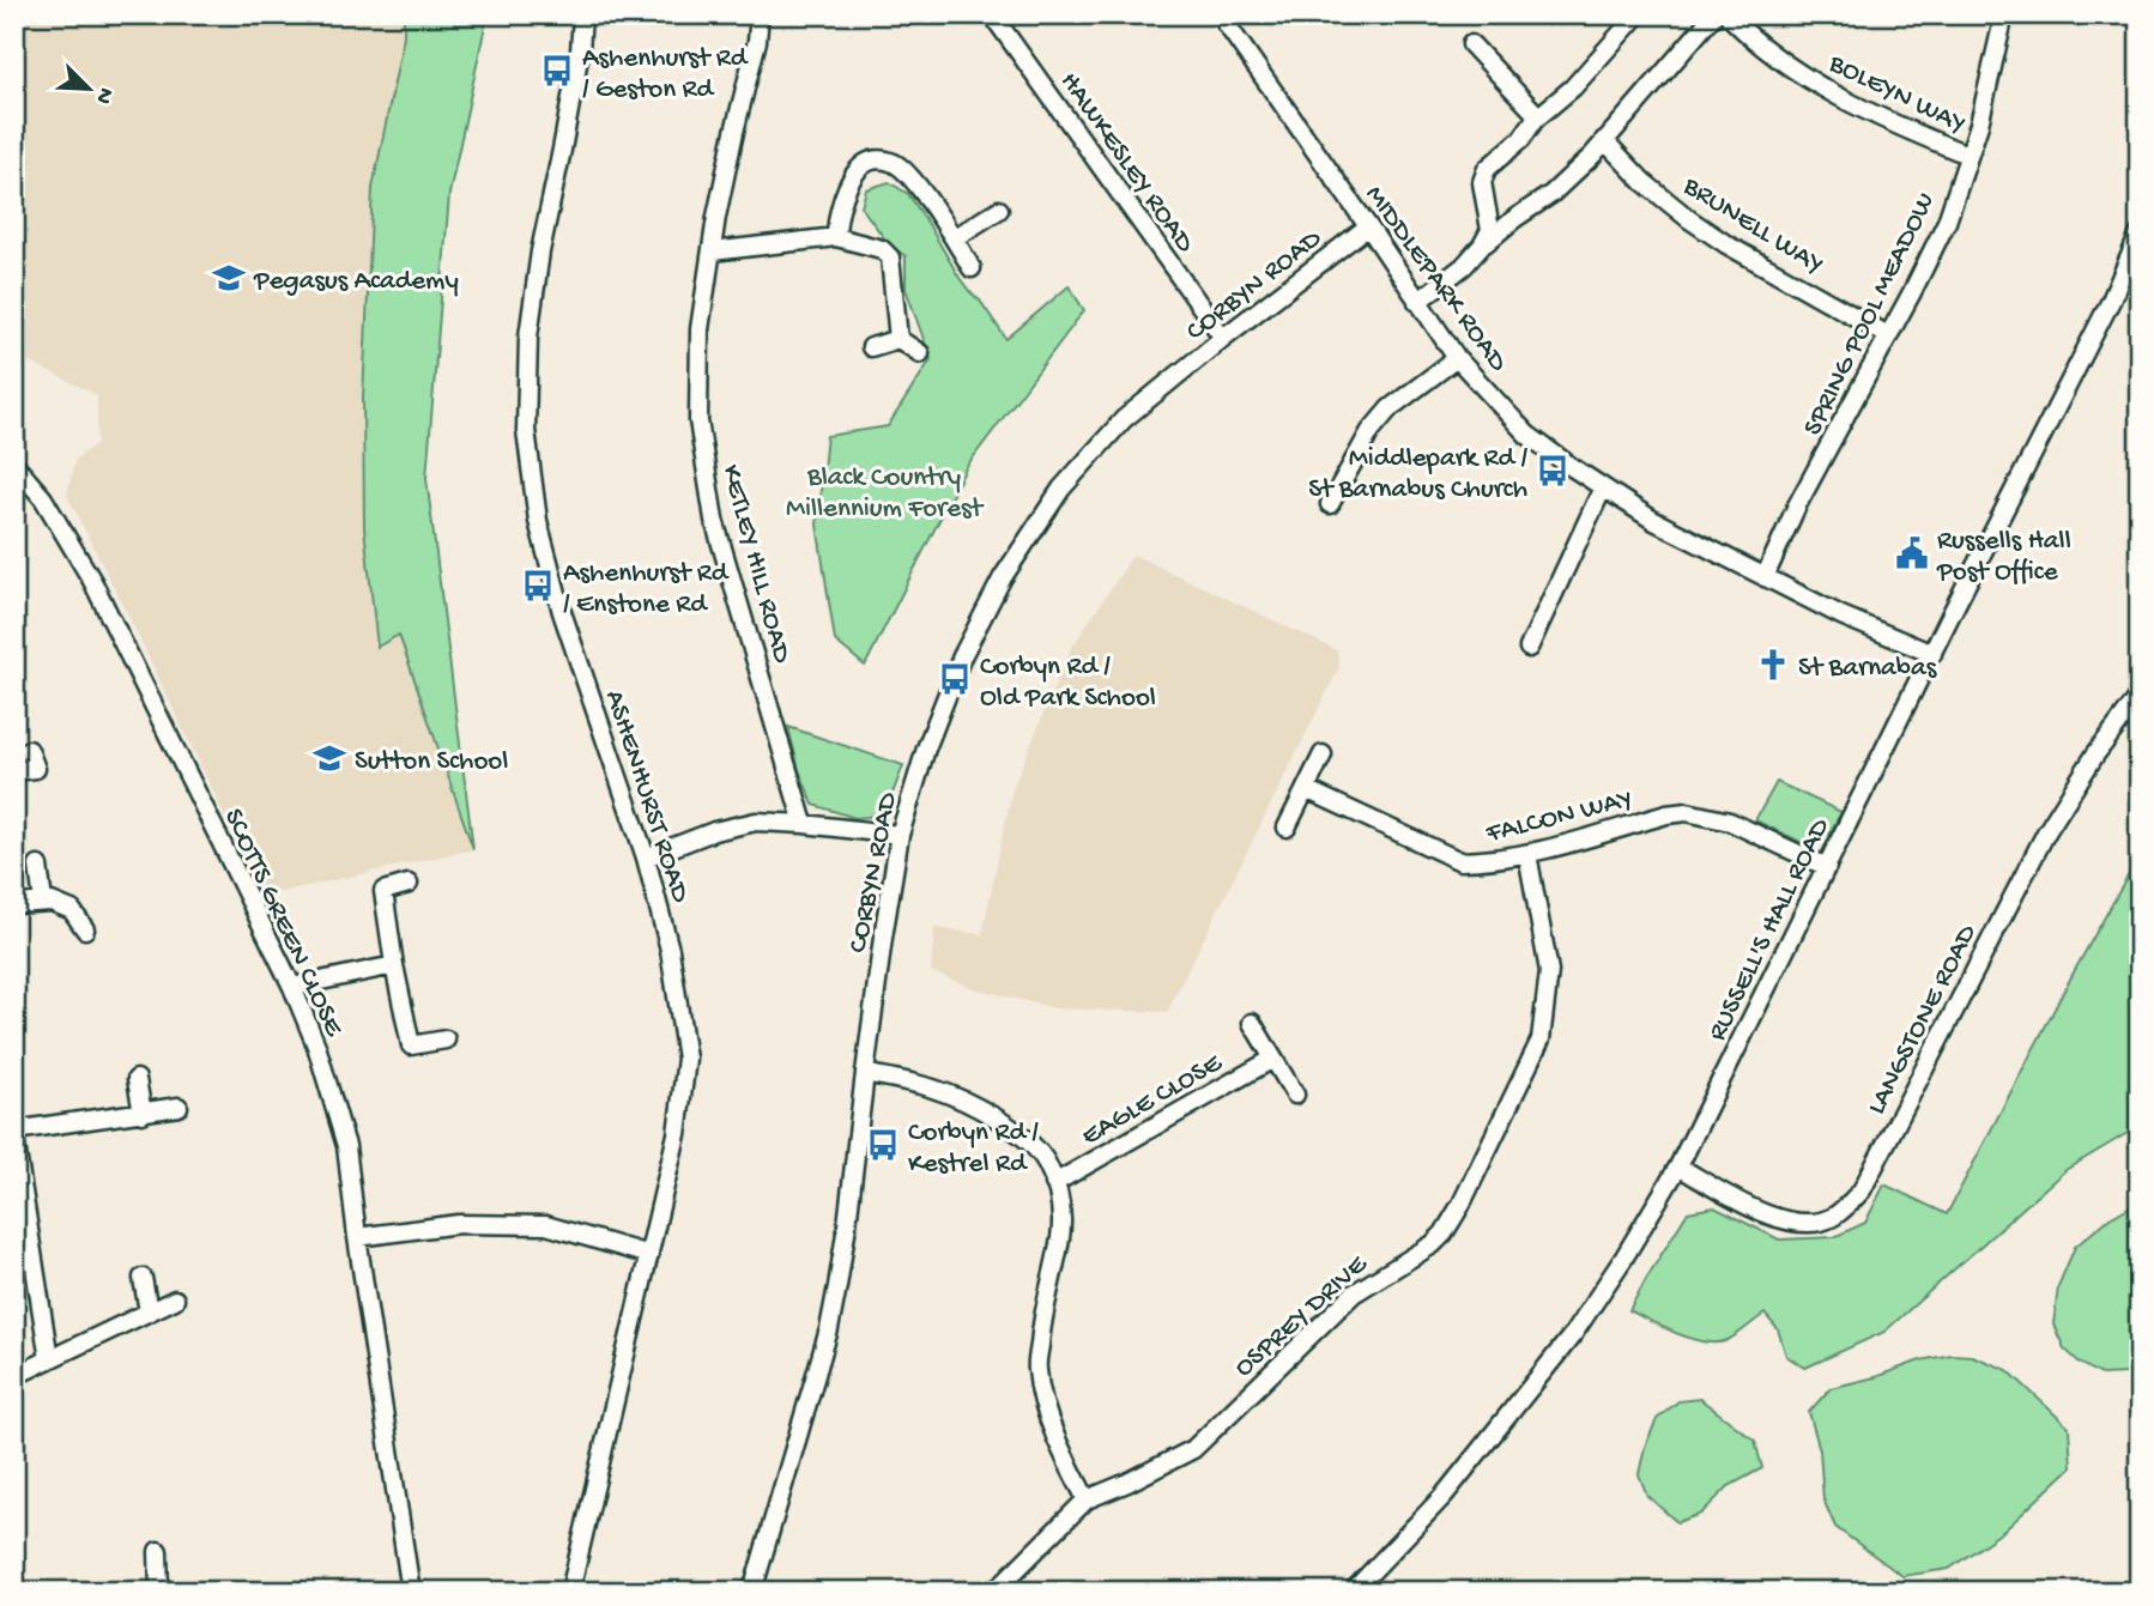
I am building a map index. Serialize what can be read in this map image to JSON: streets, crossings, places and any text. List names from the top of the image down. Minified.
{"streets":{"street":["BOLEYN WAY","HAWKESLEY ROAD","BRUNELL WAY","MIDDLEPARK ROAD","CORBYN ROAD","SPRING POOL MEADOW","KETLEY HILL ROAD","ASHENHURST ROAD","FALCON WAY","SCOTTS GREEN CLOSE","RUSSELL'S HALL ROAD","LANGSTONE ROAD","EAGLE CLOSE","OSPREY DRIVE"]},"crossings":[["BOLEYN WAY","SPRING POOL MEADOW"],["HAWKESLEY ROAD","CORBYN ROAD"],["BRUNELL WAY","SPRING POOL MEADOW"],["MIDDLEPARK ROAD","CORBYN ROAD"],["MIDDLEPARK ROAD","SPRING POOL MEADOW"],["MIDDLEPARK ROAD","RUSSELL'S HALL ROAD"],["FALCON WAY","RUSSELL'S HALL ROAD"],["FALCON WAY","OSPREY DRIVE"],["RUSSELL'S HALL ROAD","LANGSTONE ROAD"]],"parks":["Black Country Millennium Forest"],"places":{"bus stop":["Ashenhurst Rd / Geston Rd","Middlepark Rd / St Barnabus Church","Ashenhurst Rd / Enstone Rd","Corbyn Rd / Old Park School","Corbyn Rd / Kestrel Rd"],"school or university":["Pegasus Academy","Sutton School"],"public building":["Russells Hall Post Office"],"church":["St Barnabas"]},"north":"bottom right"}
